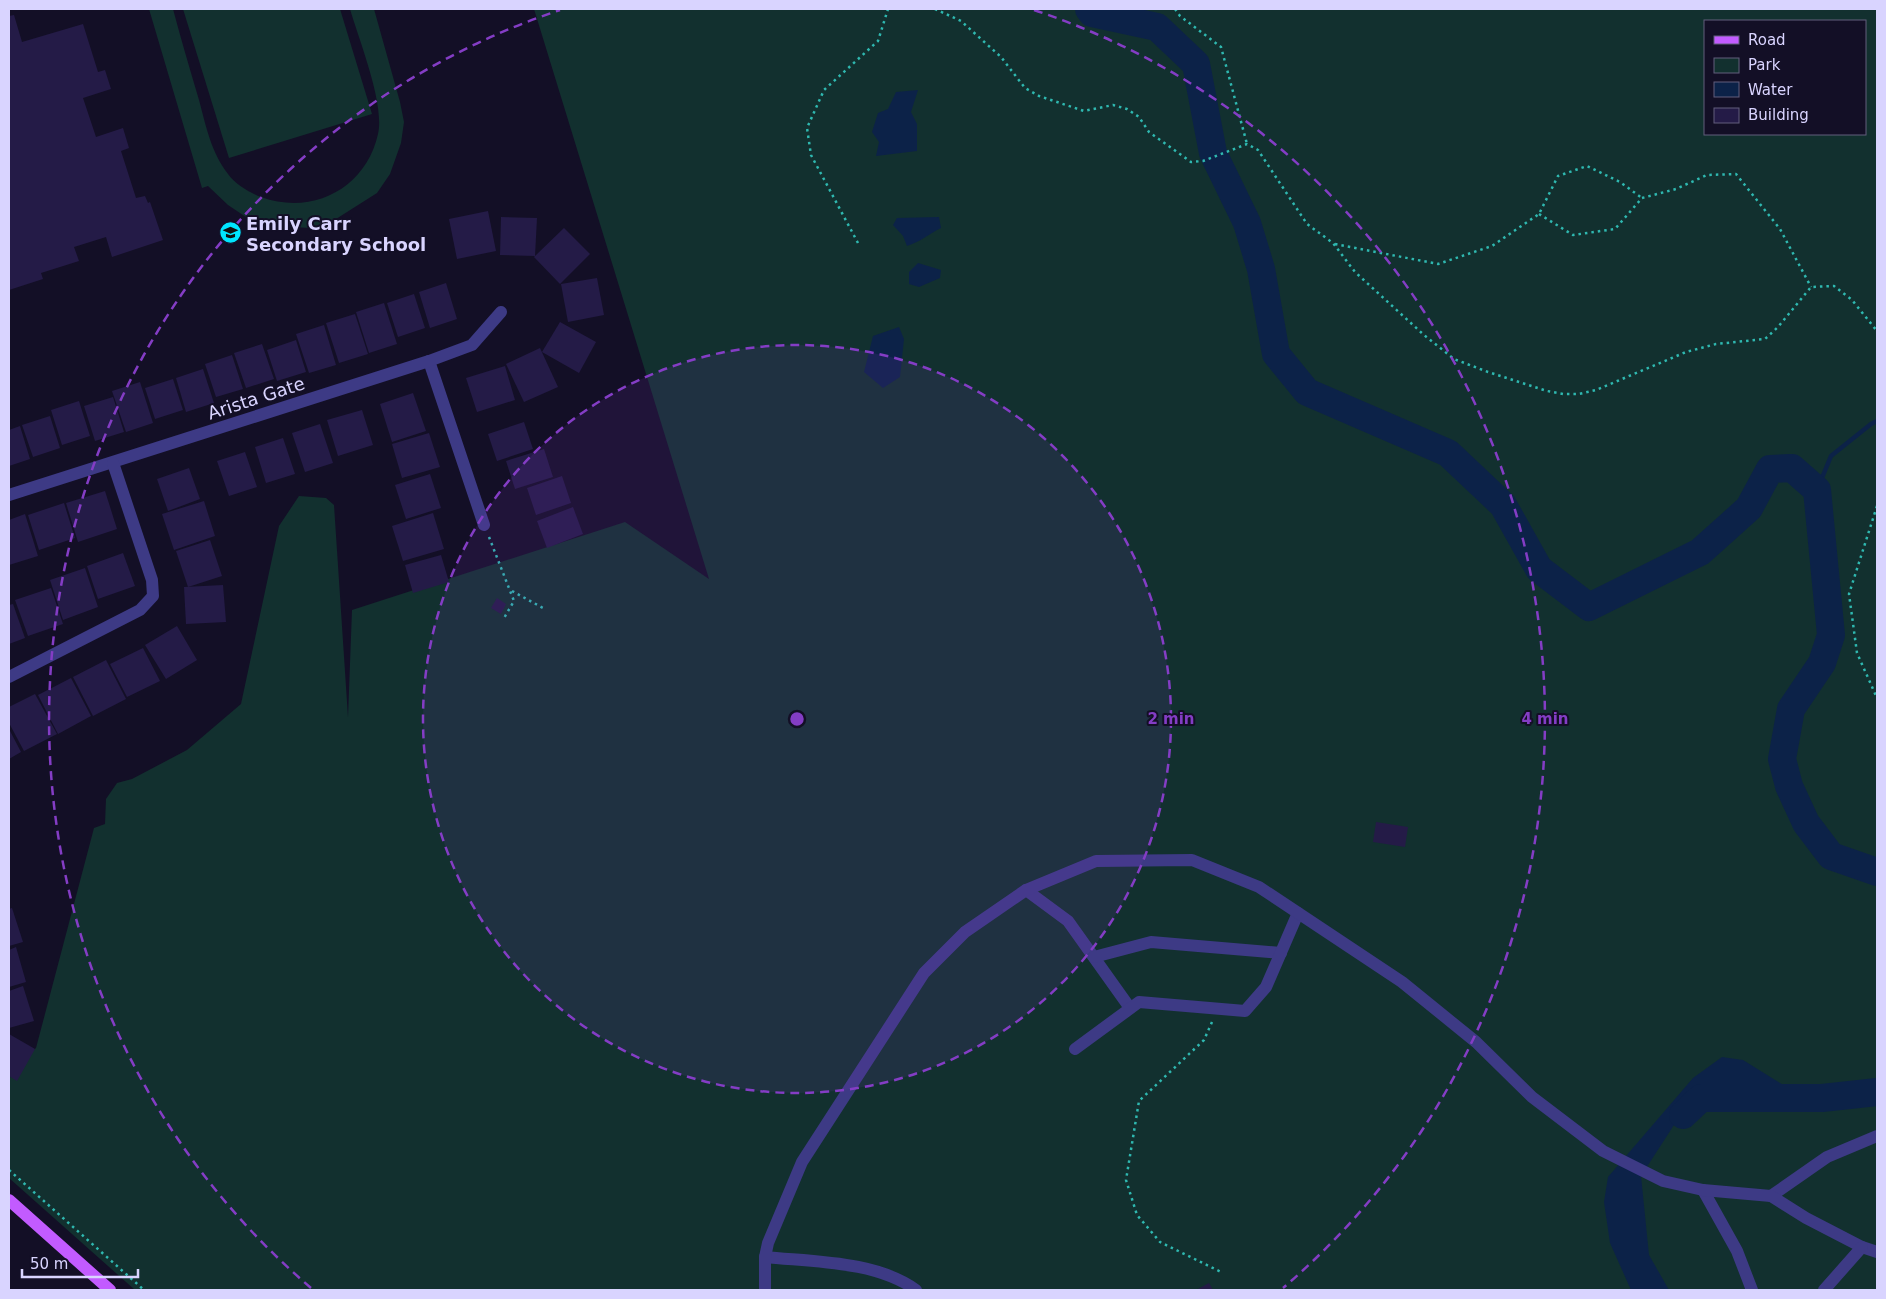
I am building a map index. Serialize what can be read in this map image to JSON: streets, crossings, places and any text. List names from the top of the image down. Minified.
{"streets":{"street":["Arista Gate"]},"places":{"school or university":["Emily Carr Secondary School"]},"legend":["Road","Park","Water","Building"],"scale_bar":"50 m","rings":["2 min","4 min"]}
